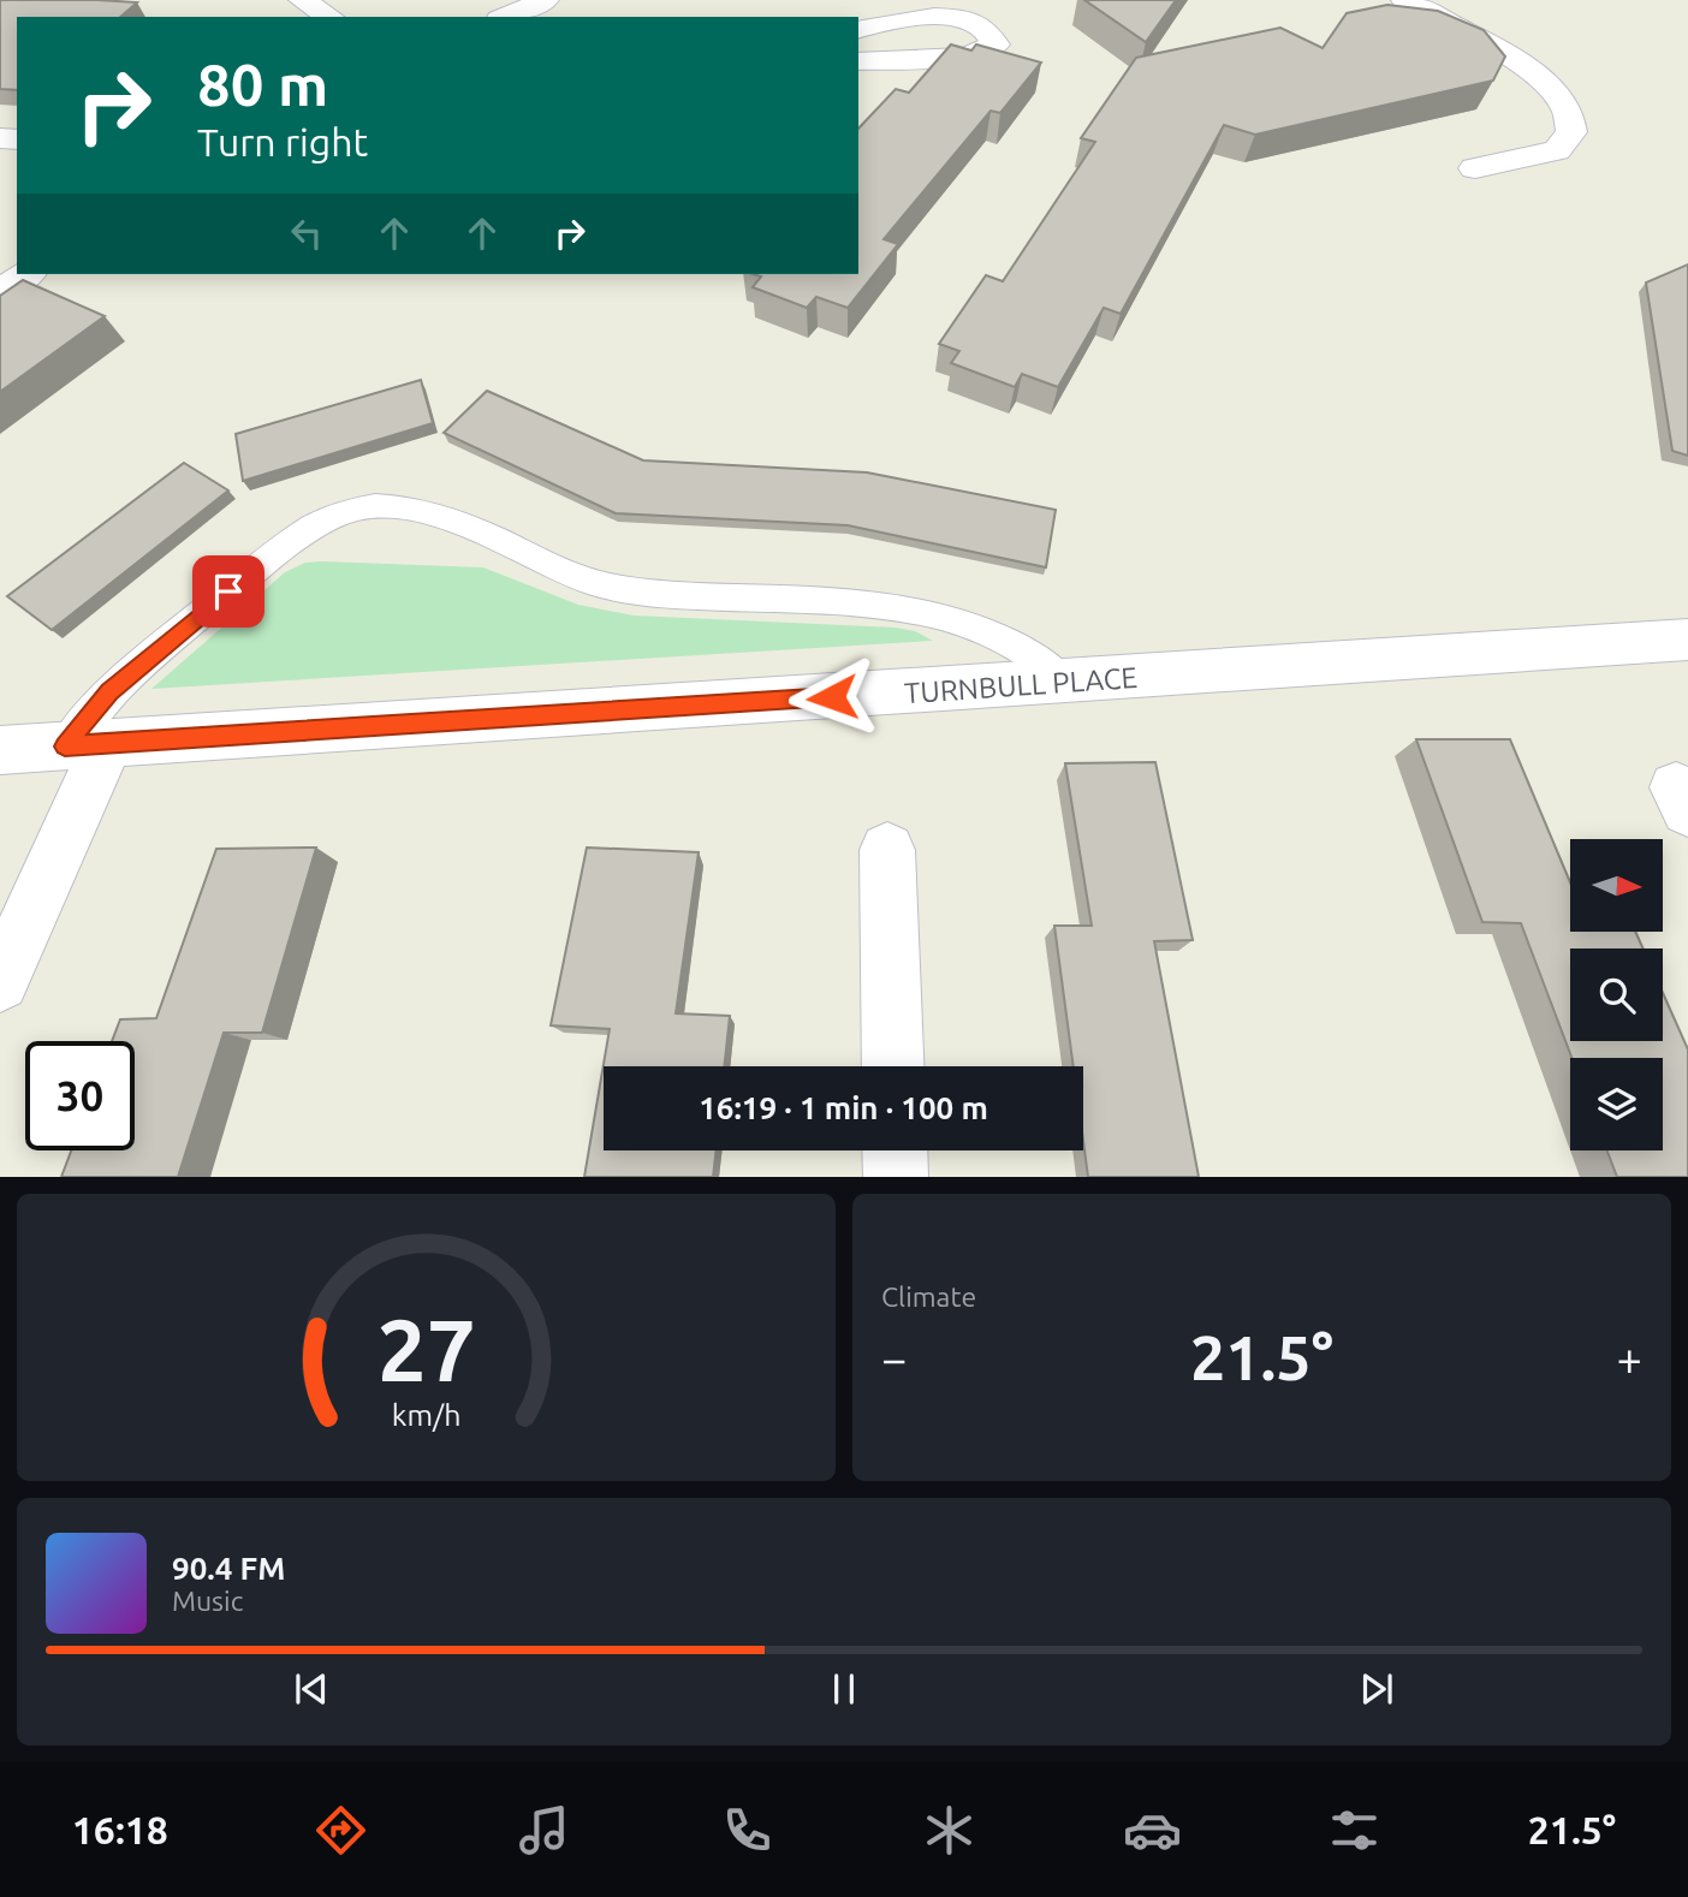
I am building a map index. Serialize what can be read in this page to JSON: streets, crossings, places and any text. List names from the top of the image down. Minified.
{"streets":{"street":["TURNBULL PLACE"]},"north":"right","page":{"turn":["80 m","Turn right"],"limit":"30","trip":"16:19 · 1 min · 100 m","tile":"Climate","heat":["−","21.5°","+"],"song":["90.4 FM","Music"],"tabs":["16:18","21.5°"],"gauge":["27","km/h"]}}
